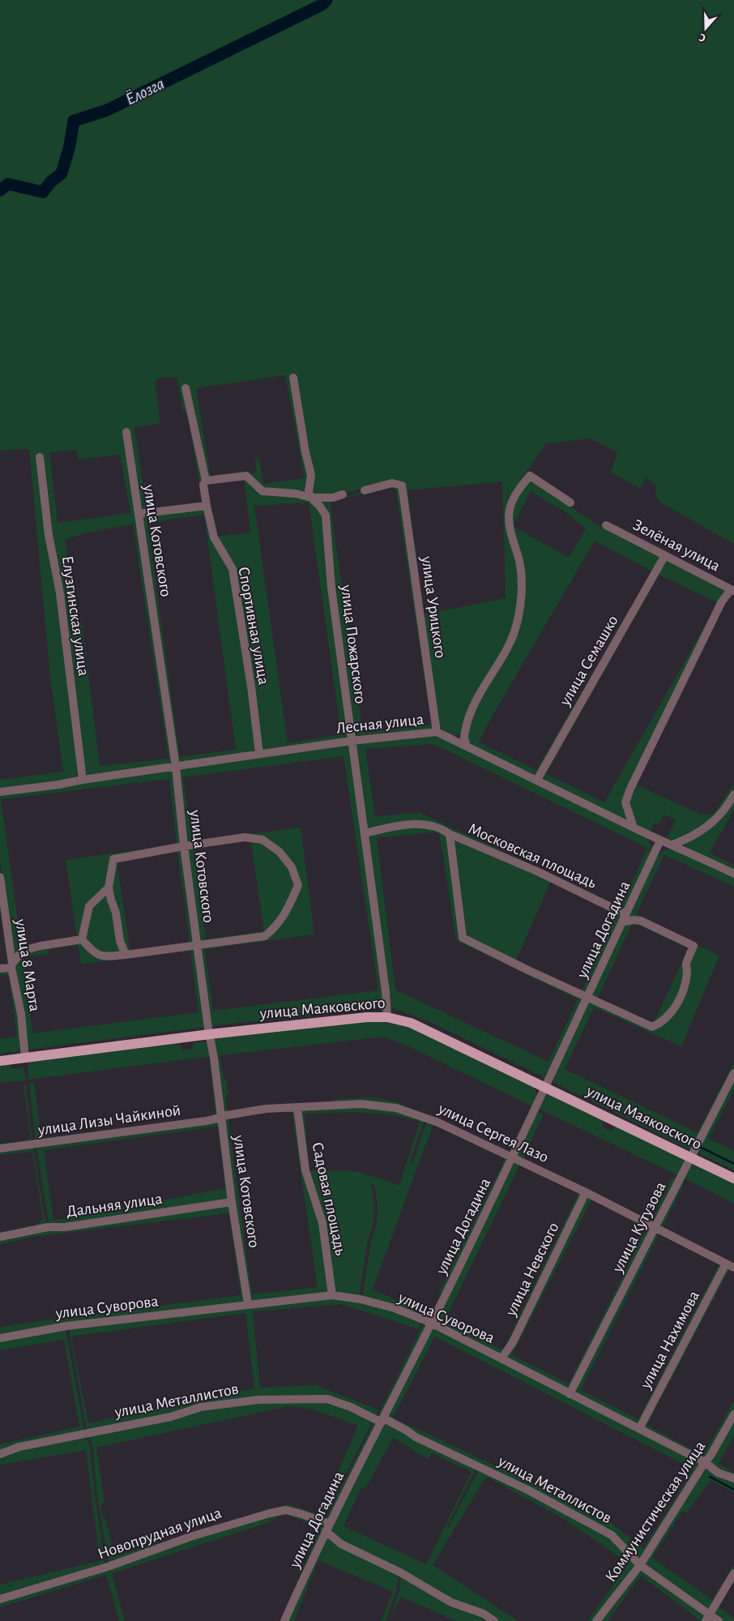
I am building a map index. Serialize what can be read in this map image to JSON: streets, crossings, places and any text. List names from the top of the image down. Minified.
{"streets":{"main road":["улица Маяковского"],"street":["улица Котовского","Зелёная улица","улица Урицкого","Елузгинская улица","Спортивная улица","улица Пожарского","улица Семашко","Лесная улица","Московская площадь","улица Догадина","улица 8 Марта","улица Лизы Чайкиной","улица Сергея Лазо","Садовая площадь","Дальняя улица","улица Кутузова","улица Невского","улица Суворова","улица Нахимова","улица Металлистов","Коммунистическая улица","Новопрудная улица"]},"crossings":[["улица Котовского","Лесная улица"],["улица Котовского","улица Маяковского"],["улица Котовского","улица Лизы Чайкиной"],["улица Котовского","улица Сергея Лазо"],["улица Котовского","Дальняя улица"],["улица Котовского","улица Суворова"],["Зелёная улица","улица Семашко"],["улица Урицкого","Лесная улица"],["Елузгинская улица","Лесная улица"],["Спортивная улица","Лесная улица"],["улица Пожарского","Лесная улица"],["улица Пожарского","Московская площадь"],["улица Пожарского","улица Маяковского"],["улица Семашко","Лесная улица"],["Лесная улица","улица Догадина"],["Московская площадь","улица Догадина"],["улица Догадина","улица Маяковского"],["улица Догадина","улица Сергея Лазо"],["улица Догадина","улица Суворова"],["улица Догадина","улица Металлистов"],["улица Догадина","Новопрудная улица"],["улица 8 Марта","улица Маяковского"],["улица Маяковского","улица Кутузова"],["улица Лизы Чайкиной","улица Сергея Лазо"],["улица Сергея Лазо","Садовая площадь"],["улица Сергея Лазо","улица Кутузова"],["улица Сергея Лазо","улица Невского"],["улица Сергея Лазо","улица Нахимова"],["Садовая площадь","улица Суворова"],["улица Кутузова","улица Суворова"],["улица Невского","улица Суворова"],["улица Суворова","улица Нахимова"],["улица Суворова","Коммунистическая улица"],["улица Металлистов","Коммунистическая улица"]],"water":["Ёлозга"],"north":"bottom"}
